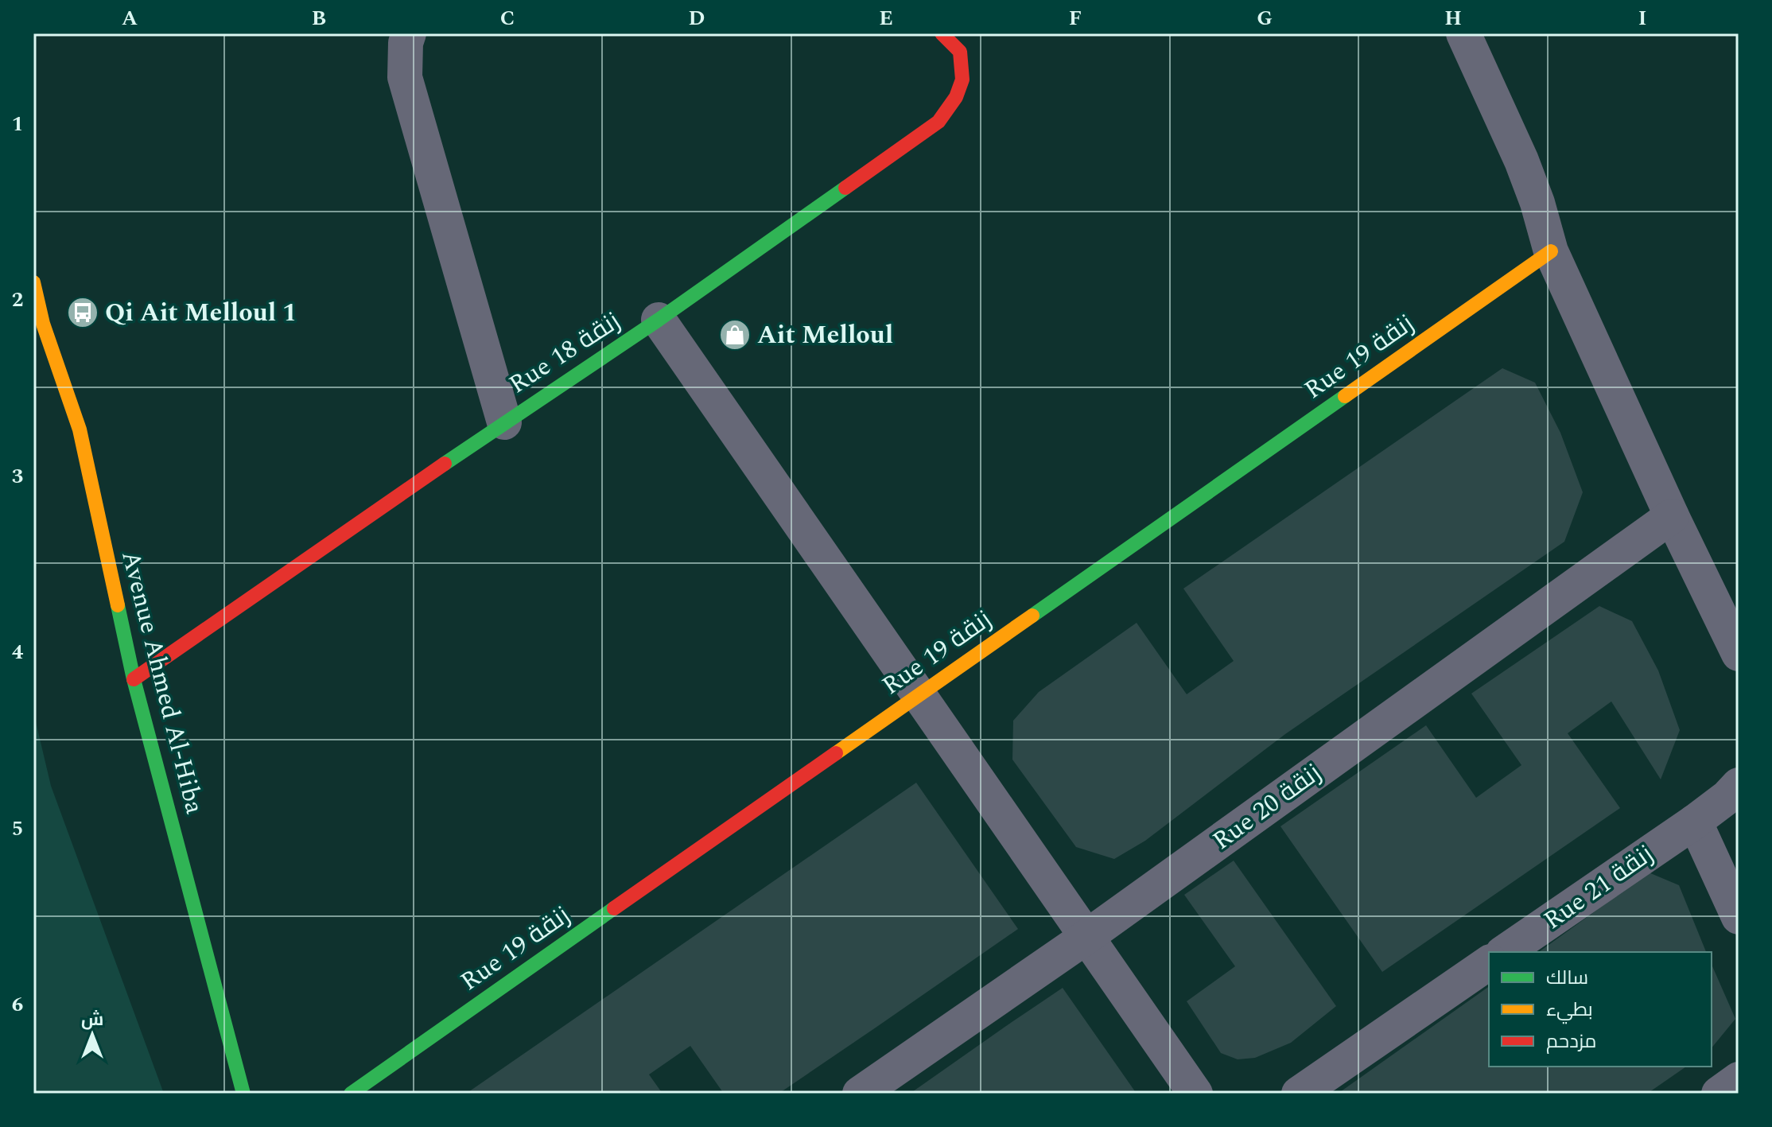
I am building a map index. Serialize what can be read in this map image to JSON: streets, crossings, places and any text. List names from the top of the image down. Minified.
{"streets":{"street":["Rue 18 زنقة","Rue 19 زنقة","Avenue Ahmed Al-Hiba","Rue 20 زنقة","Rue 21 زنقة"]},"crossings":[["Rue 18 زنقة","Avenue Ahmed Al-Hiba"]],"places":{"bus stop":["Qi Ait Melloul 1"],"shop":["Ait Melloul"]},"legend":["سالك","بطيء","مزدحم"],"north":"top","grid":{"columns":["A","B","C","D","E","F","G","H","I"],"rows":["1","2","3","4","5","6"]}}
